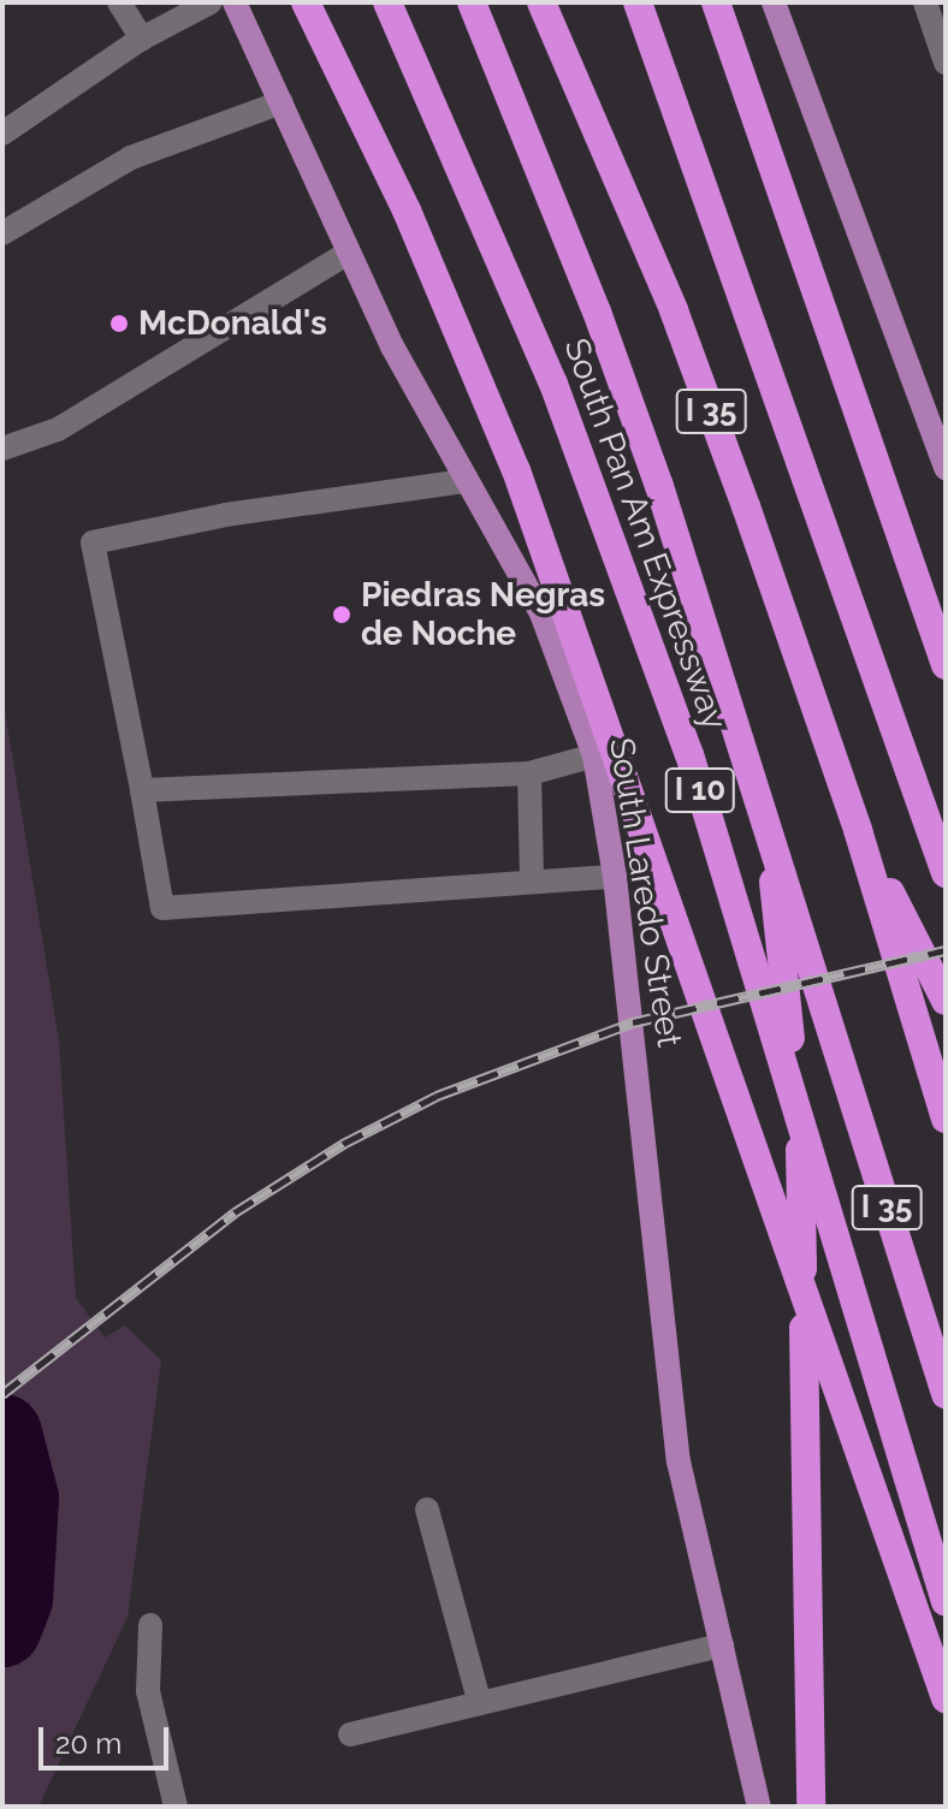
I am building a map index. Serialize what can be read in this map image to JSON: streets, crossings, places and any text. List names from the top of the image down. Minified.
{"streets":{"highway":["I 35","South Pan Am Expressway","I 10"],"main road":["South Laredo Street"]},"places":["McDonald's","Piedras Negras de Noche"],"scale_bar":"20 m"}
